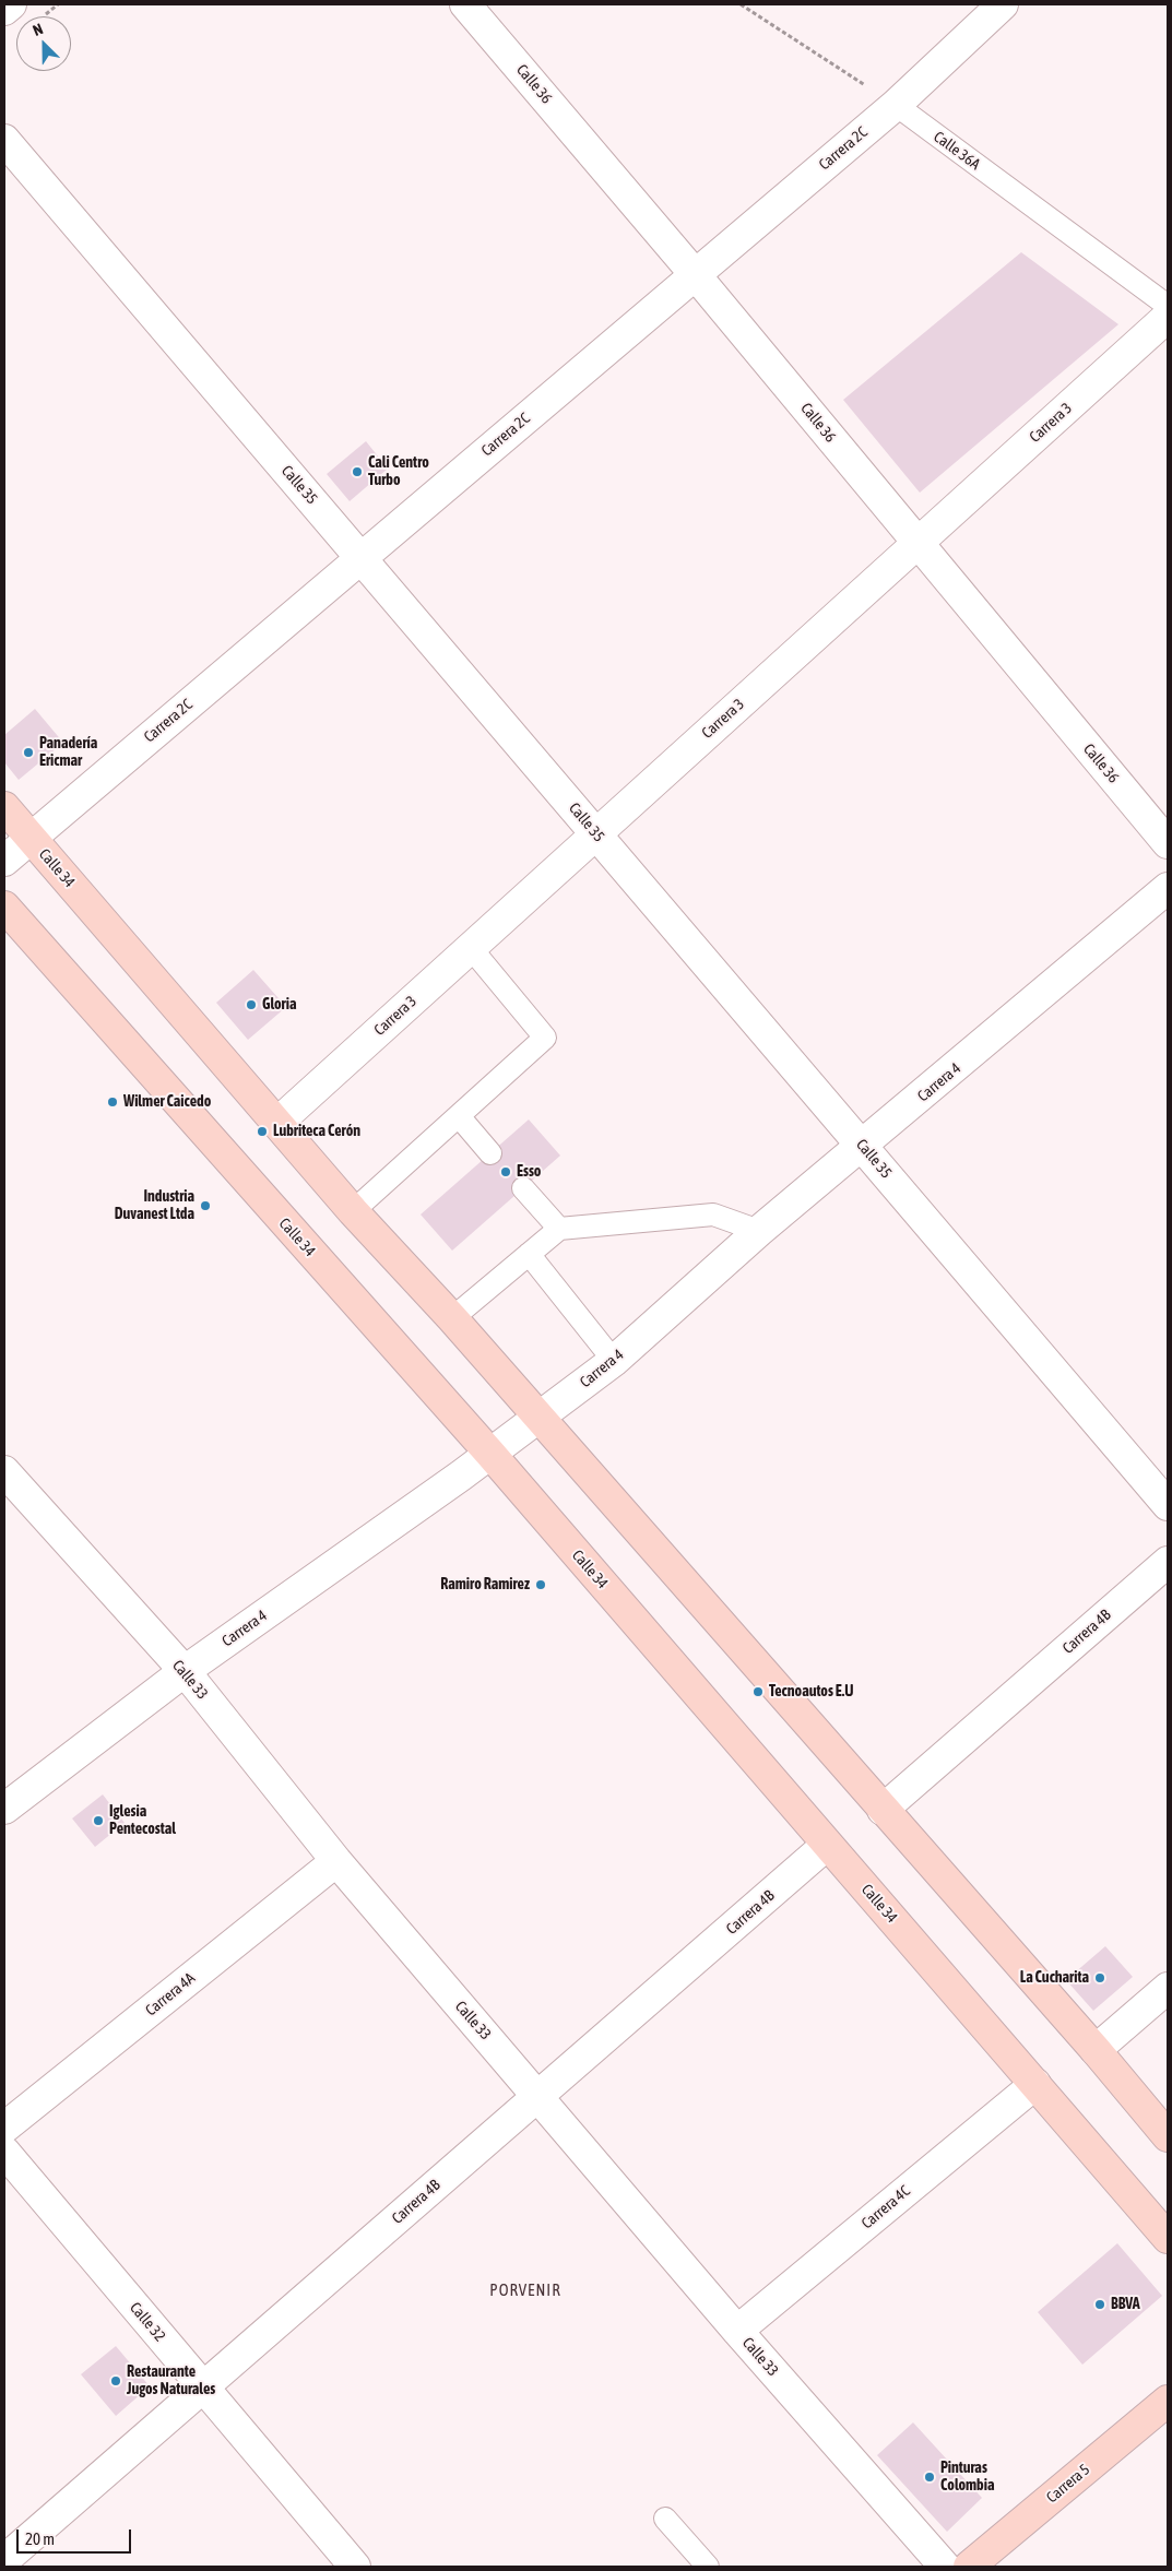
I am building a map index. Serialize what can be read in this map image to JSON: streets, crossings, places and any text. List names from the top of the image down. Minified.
{"streets":{"main road":["Calle 34","Carrera 5"],"street":["Calle 36","Carrera 2C","Carrera 3","Calle 35","Carrera 4","Carrera 4B","Calle 33","Carrera 4A","Carrera 4C","Calle 32"],"lane":["Calle 36A"]},"crossings":[["Calle 36","Carrera 2C"],["Calle 36","Carrera 3"],["Carrera 2C","Calle 36A"],["Carrera 2C","Calle 35"],["Carrera 2C","Calle 34"],["Carrera 3","Calle 35"],["Carrera 3","Calle 34"],["Calle 35","Carrera 4"],["Calle 34","Carrera 4"],["Calle 34","Carrera 4B"],["Calle 34","Carrera 4C"],["Carrera 4","Calle 33"],["Carrera 4B","Calle 33"],["Carrera 4B","Calle 32"],["Calle 33","Carrera 4A"],["Calle 33","Carrera 4C"]],"districts":["PORVENIR"],"places":["Cali Centro Turbo","Panadería Ericmar","Gloria","Wilmer Caicedo","Lubriteca Cerón","Esso","Industria Duvanest Ltda","Ramiro Ramirez","Tecnoautos E.U","Iglesia Pentecostal","La Cucharita","BBVA","Restaurante Jugos Naturales","Pinturas Colombia"],"scale_bar":"20 m","north":"top left"}
